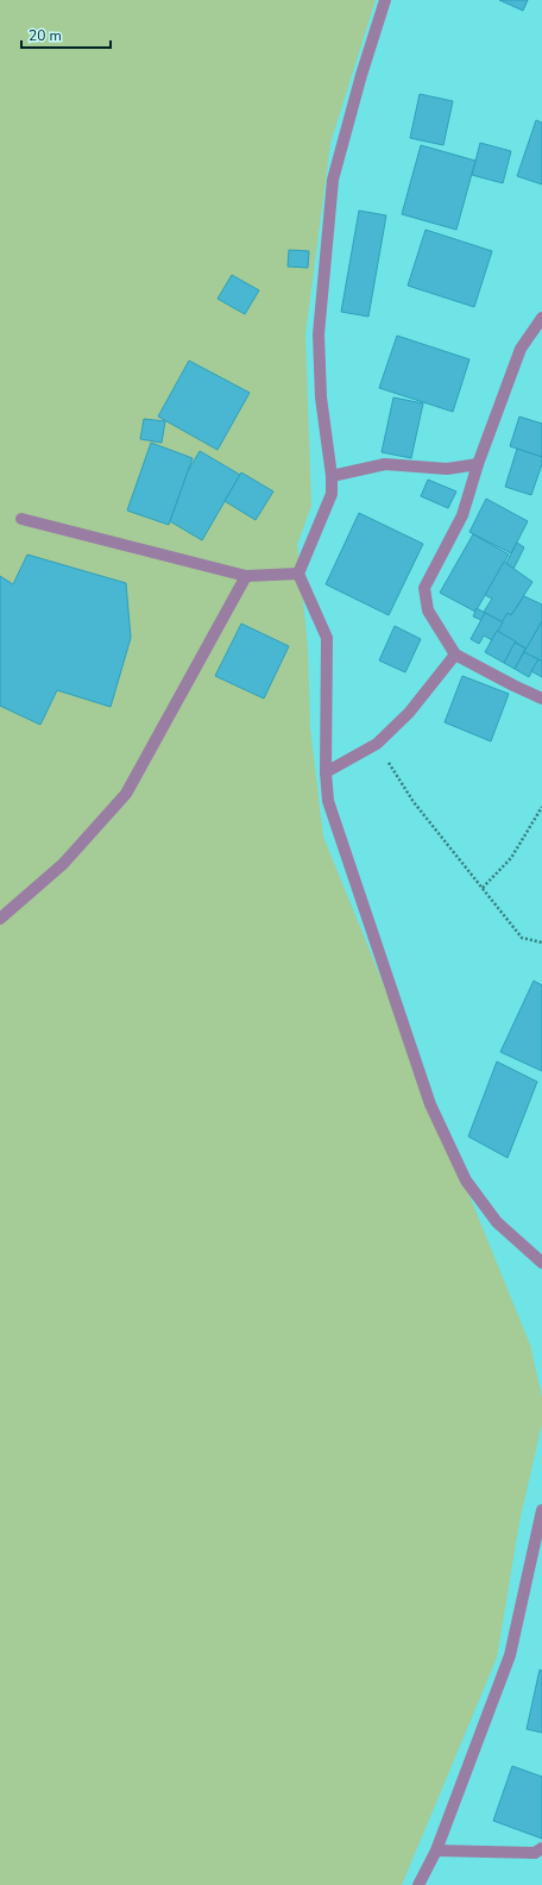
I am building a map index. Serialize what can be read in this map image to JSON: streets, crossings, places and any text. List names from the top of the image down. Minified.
{"scale_bar":"20 m"}
